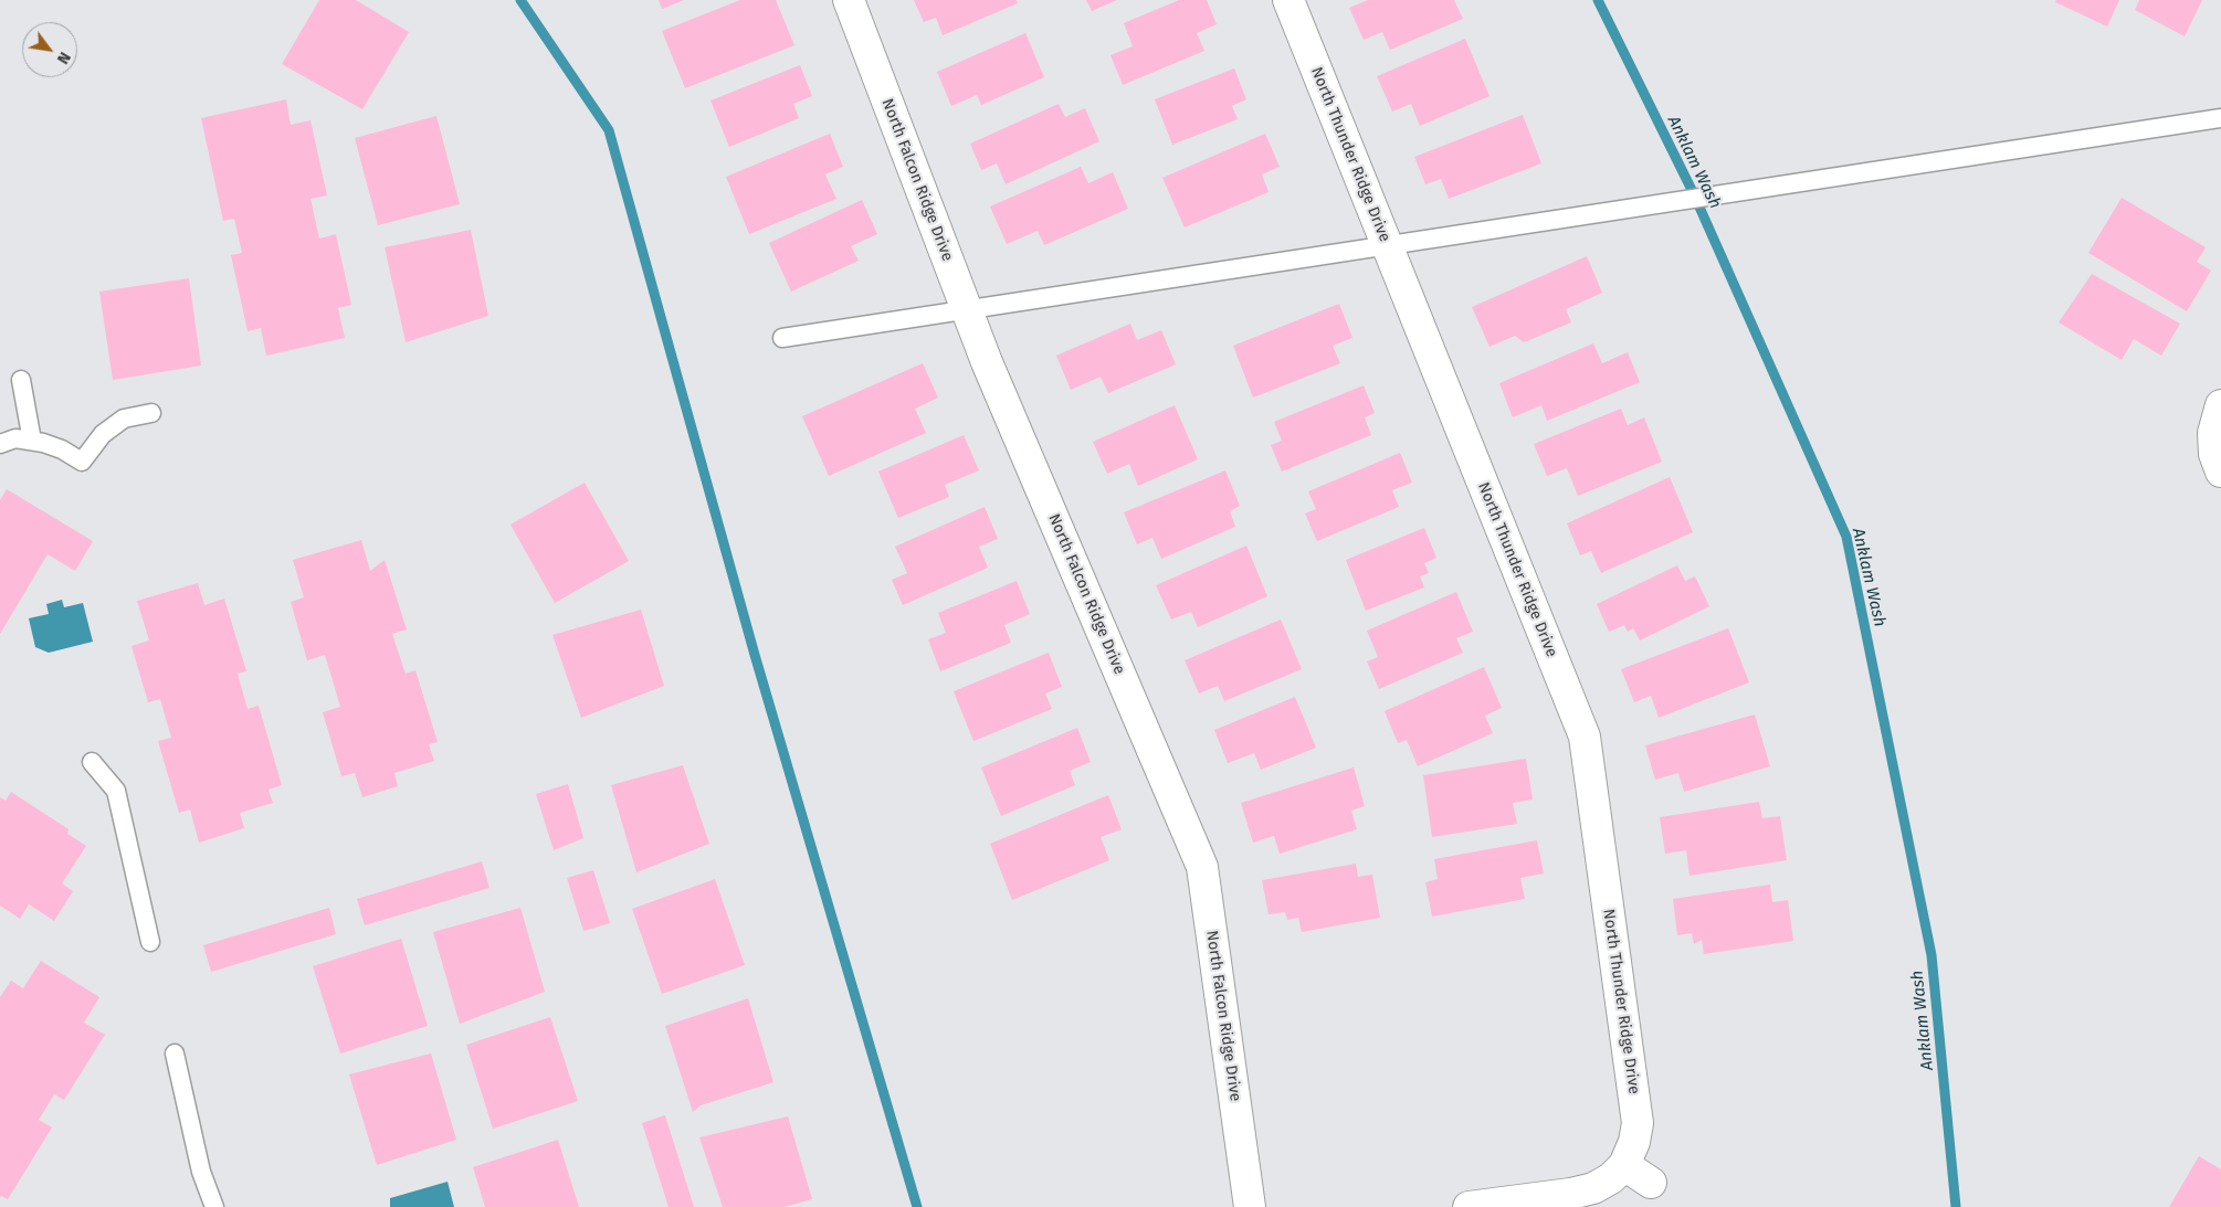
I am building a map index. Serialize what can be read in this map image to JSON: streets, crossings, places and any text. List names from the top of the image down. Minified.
{"streets":{"street":["North Thunder Ridge Drive","North Falcon Ridge Drive"]},"water":["Anklam Wash"],"north":"bottom right"}
